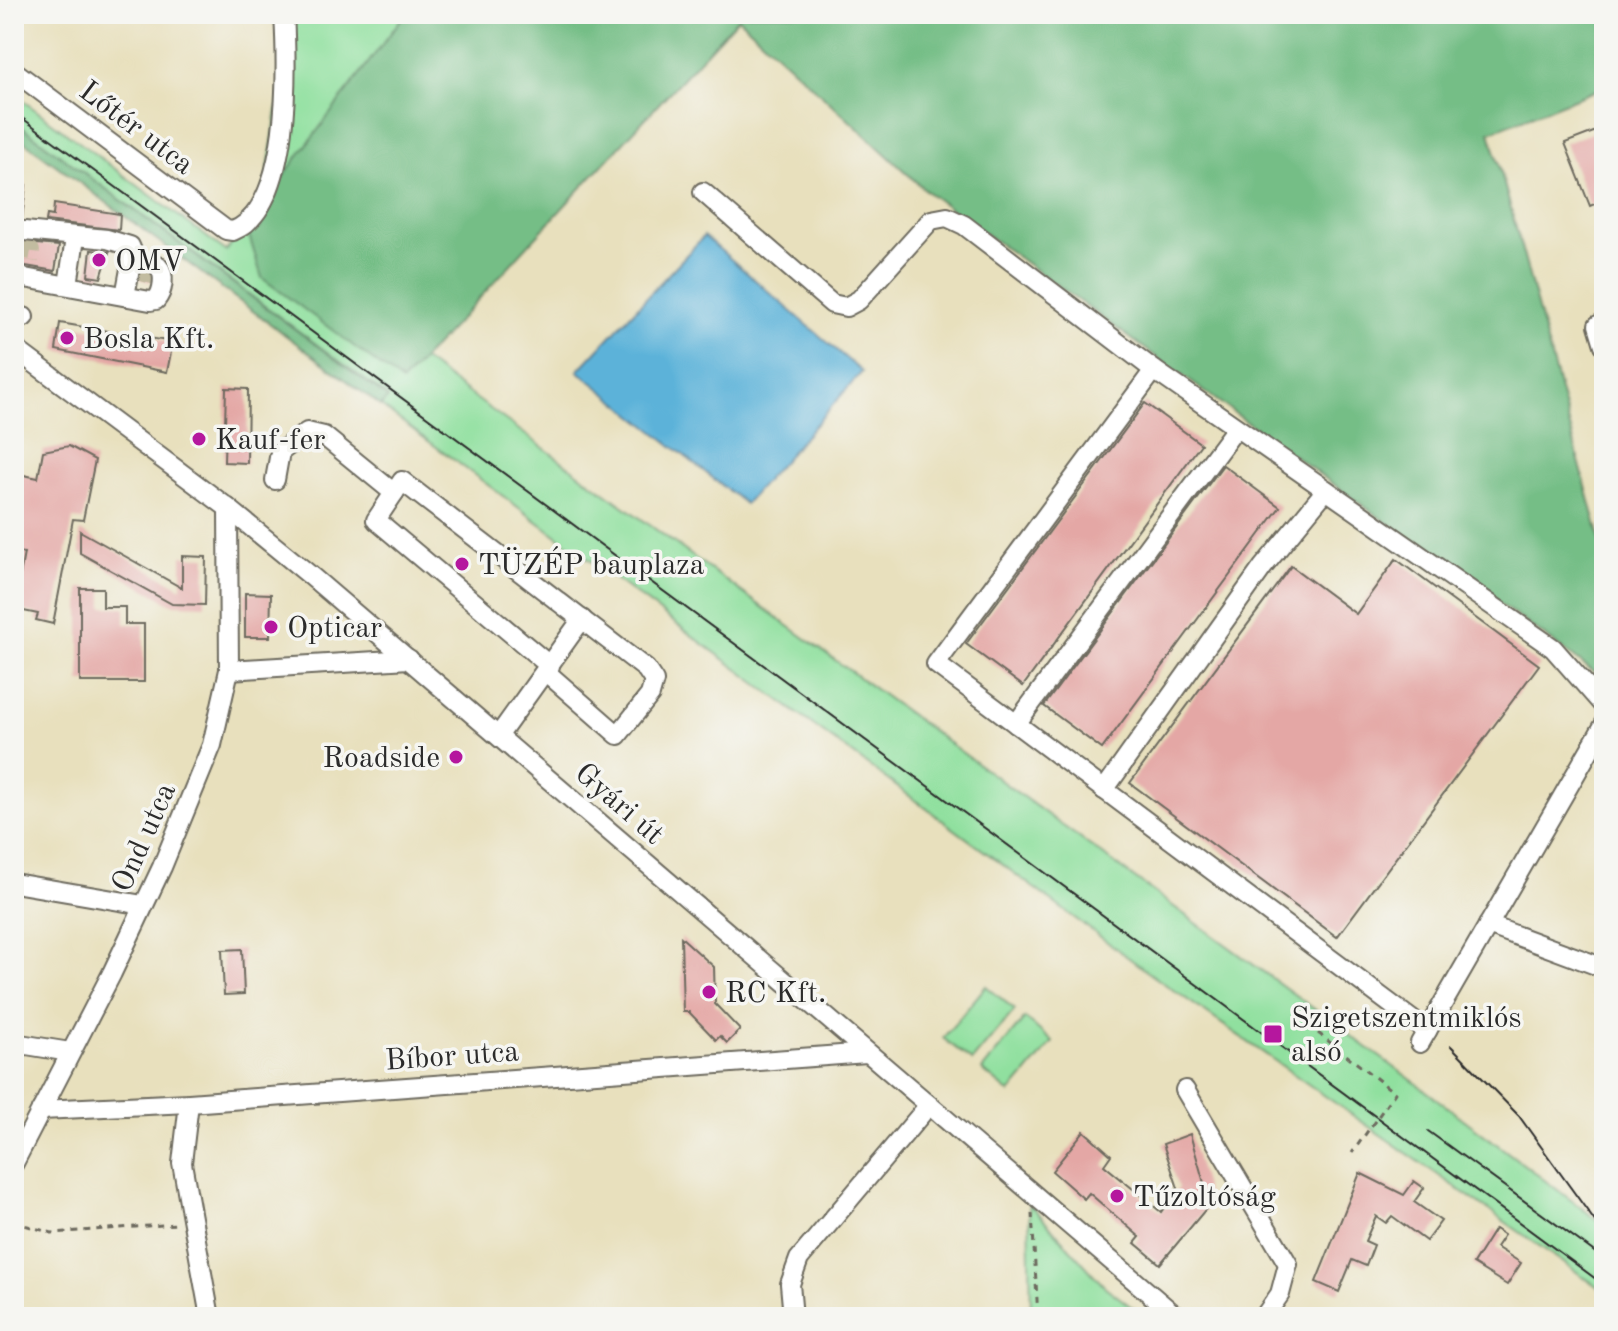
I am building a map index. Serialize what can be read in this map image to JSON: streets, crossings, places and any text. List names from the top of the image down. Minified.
{"streets":{"street":["Lőtér utca","Gyári út","Ond utca","Bíbor utca"]},"crossings":[["Gyári út","Ond utca"],["Gyári út","Bíbor utca"],["Ond utca","Bíbor utca"]],"places":{"other":["OMV","Bosla Kft.","Kauf-fer","TÜZÉP bauplaza","Opticar","Roadside","RC Kft.","Tűzoltóság"],"transit":["Szigetszentmiklós alsó"]}}
